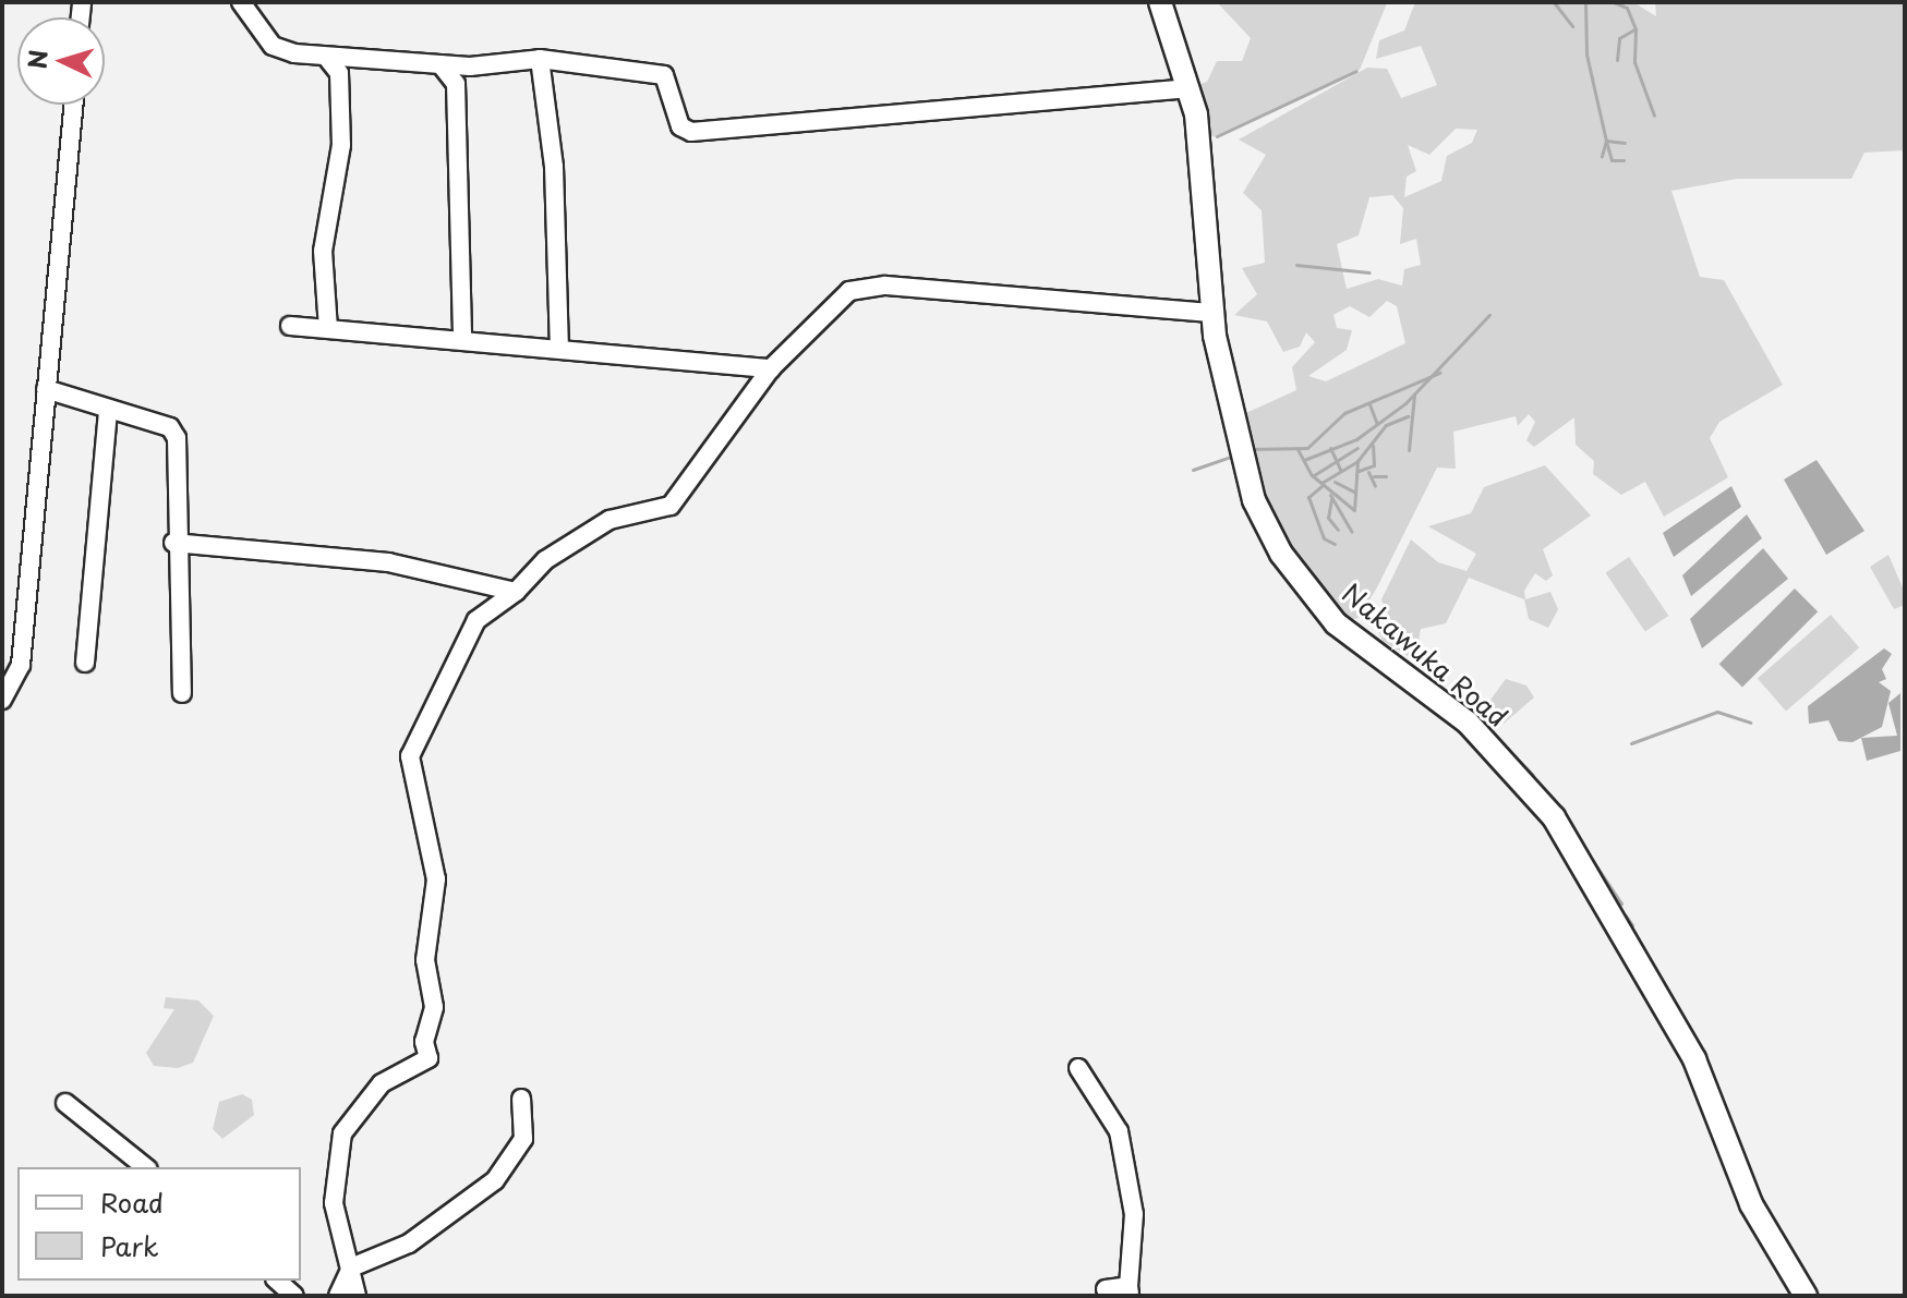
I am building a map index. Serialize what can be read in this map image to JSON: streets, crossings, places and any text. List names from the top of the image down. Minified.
{"streets":{"main road":["Nakawuka Road"]},"legend":["Road","Park"],"north":"left"}
